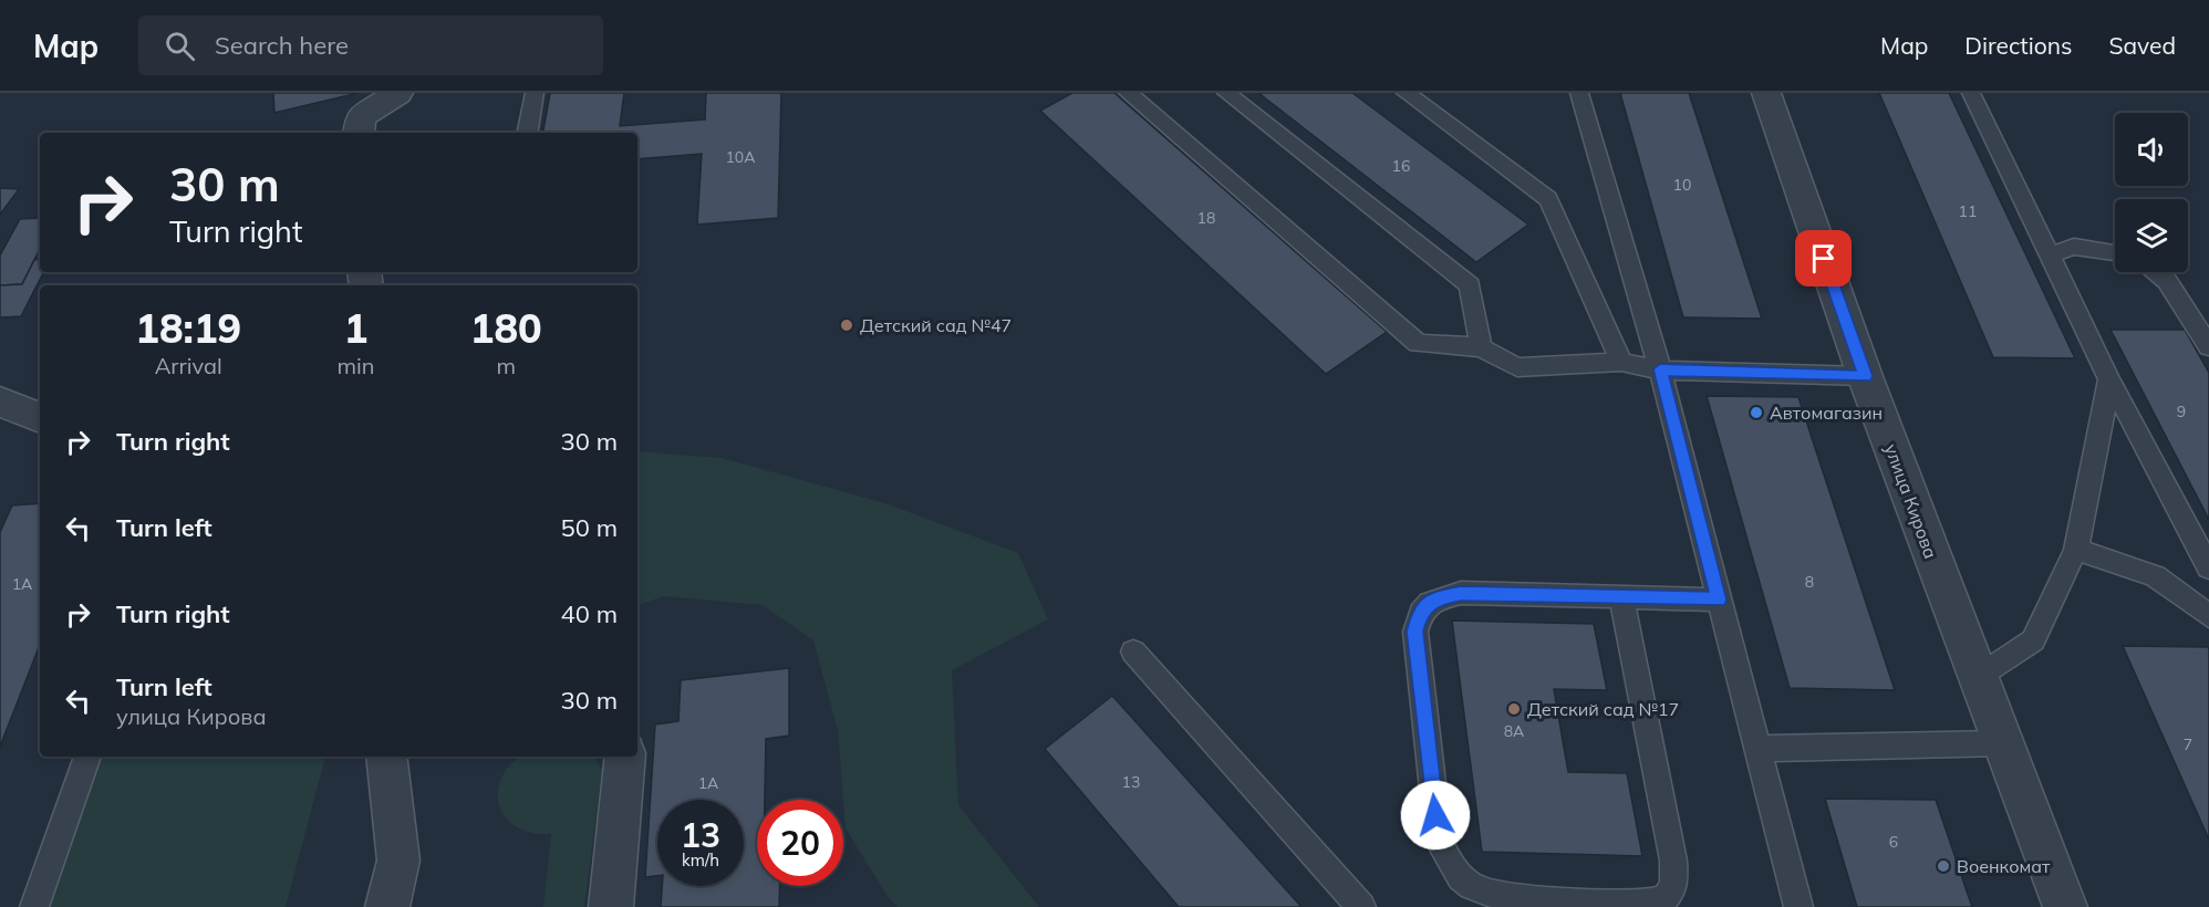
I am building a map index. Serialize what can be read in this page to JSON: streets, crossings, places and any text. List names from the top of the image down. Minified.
{"streets":{"street":["улица Кирова"]},"places":["Детский сад №47","Автомагазин","Детский сад №17","Военкомат"],"house_numbers":["10А","16","10","11","18","9","8","1А","8А","7","13","1А","6"],"page":{"header":"Map","search":"Search here","nav":["Map","Directions","Saved"],"turn":["30 m","Turn right"],"eta":["18:19","Arrival","1","min","180","m"],"list":[{"name":"Turn right","value":"30 m"},{"name":"Turn left","value":"50 m"},{"name":"Turn right","value":"40 m"},{"name":"Turn left","note":"улица Кирова","value":"30 m"}],"speed":"13 km/h","limit":"20"}}
